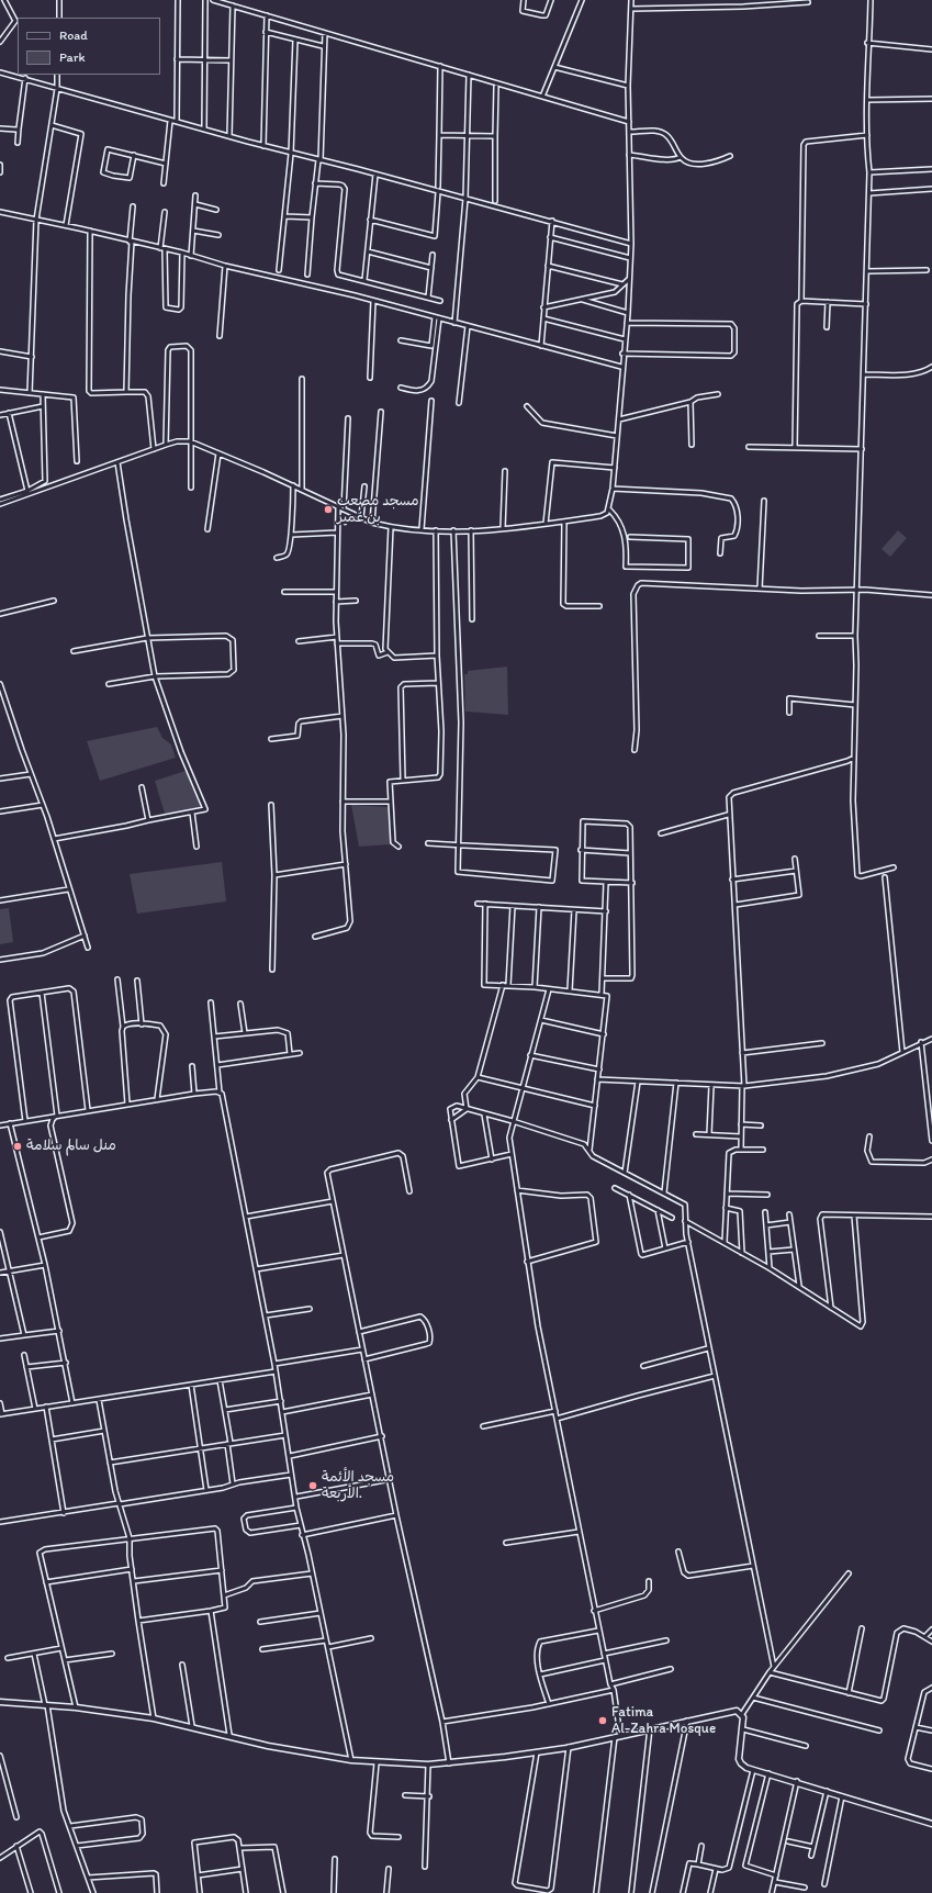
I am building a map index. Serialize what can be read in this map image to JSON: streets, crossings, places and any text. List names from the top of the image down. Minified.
{"places":["مسجد مصعب بن عُمير","منل سالم سلامة","مسجد الأئمة الأربعة.","Fatima Al-Zahra Mosque"],"legend":["Road","Park"]}
